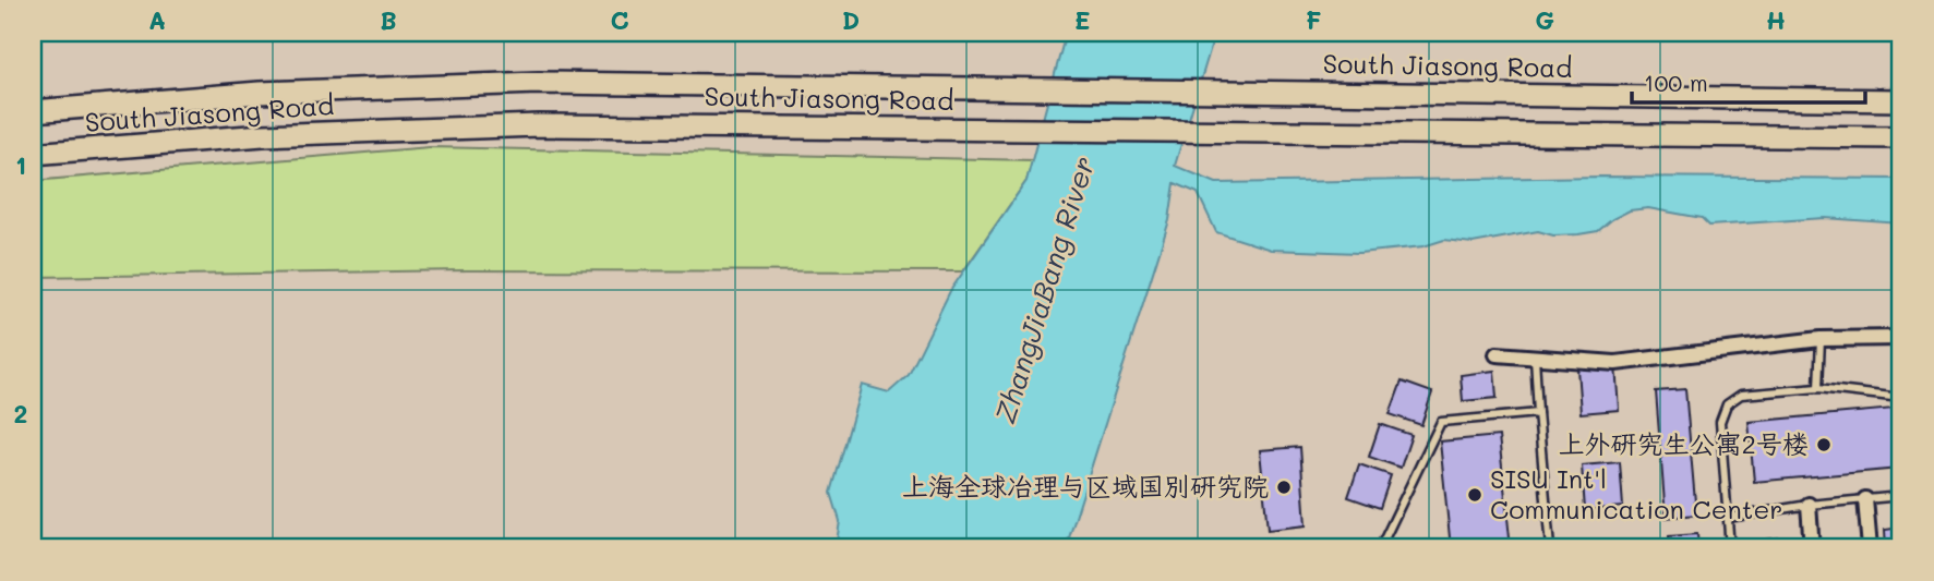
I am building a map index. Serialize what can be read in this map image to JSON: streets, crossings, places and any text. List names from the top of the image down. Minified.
{"streets":{"main road":["South Jiasong Road"]},"water":["ZhangJiaBang River"],"places":["上外研究生公寓2号楼","上海全球冶理与区域国别研究院","SISU Int'l Communication Center"],"scale_bar":"100 m","grid":{"columns":["A","B","C","D","E","F","G","H"],"rows":["1","2"]}}
